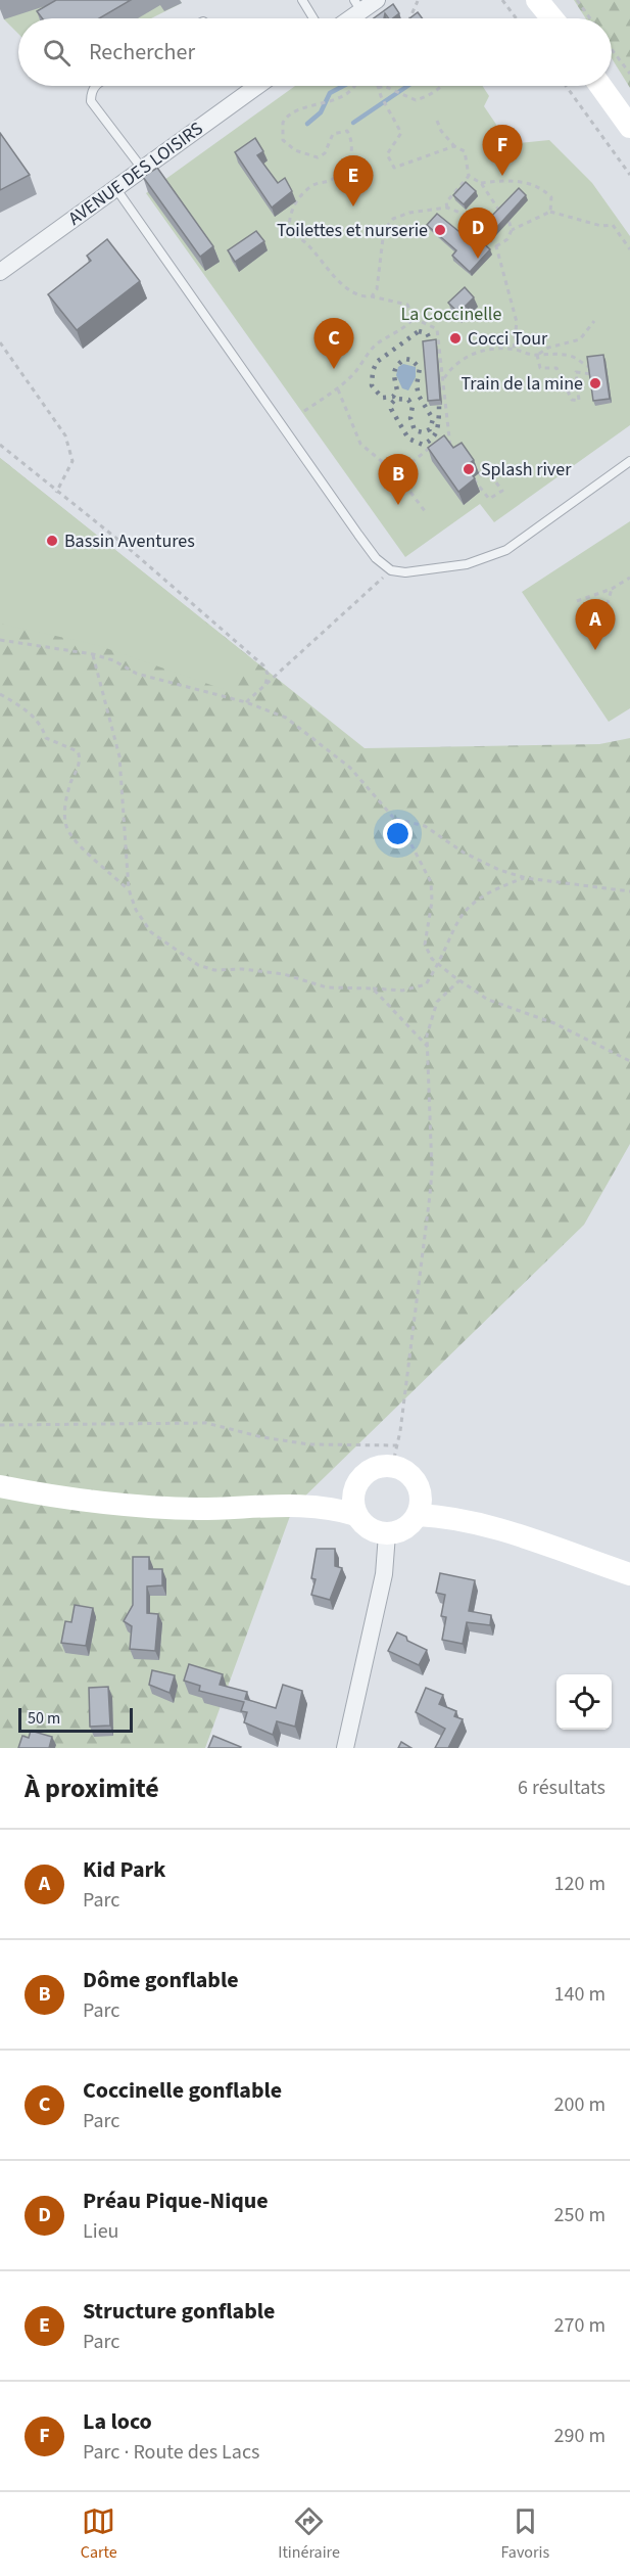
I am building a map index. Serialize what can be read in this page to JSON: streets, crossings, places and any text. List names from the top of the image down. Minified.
{"streets":{"street":["AVENUE DES LOISIRS"]},"parks":["La Coccinelle"],"places":["Toilettes et nurserie","Cocci Tour","Train de la mine","Splash river","Bassin Aventures"],"scale_bar":"50 m","page":{"search":"Rechercher","pins":["F","E","D","C","B","A"],"scale":"50 m","heading":["À proximité","6 résultats"],"list":[{"mark":"A","name":"Kid Park","note":"Parc","value":"120 m"},{"mark":"B","name":"Dôme gonflable","note":"Parc","value":"140 m"},{"mark":"C","name":"Coccinelle gonflable","note":"Parc","value":"200 m"},{"mark":"D","name":"Préau Pique-Nique","note":"Lieu","value":"250 m"},{"mark":"E","name":"Structure gonflable","note":"Parc","value":"270 m"},{"mark":"F","name":"La loco","note":"Parc · Route des Lacs","value":"290 m"}],"nav":["Carte","Itinéraire","Favoris"]}}
